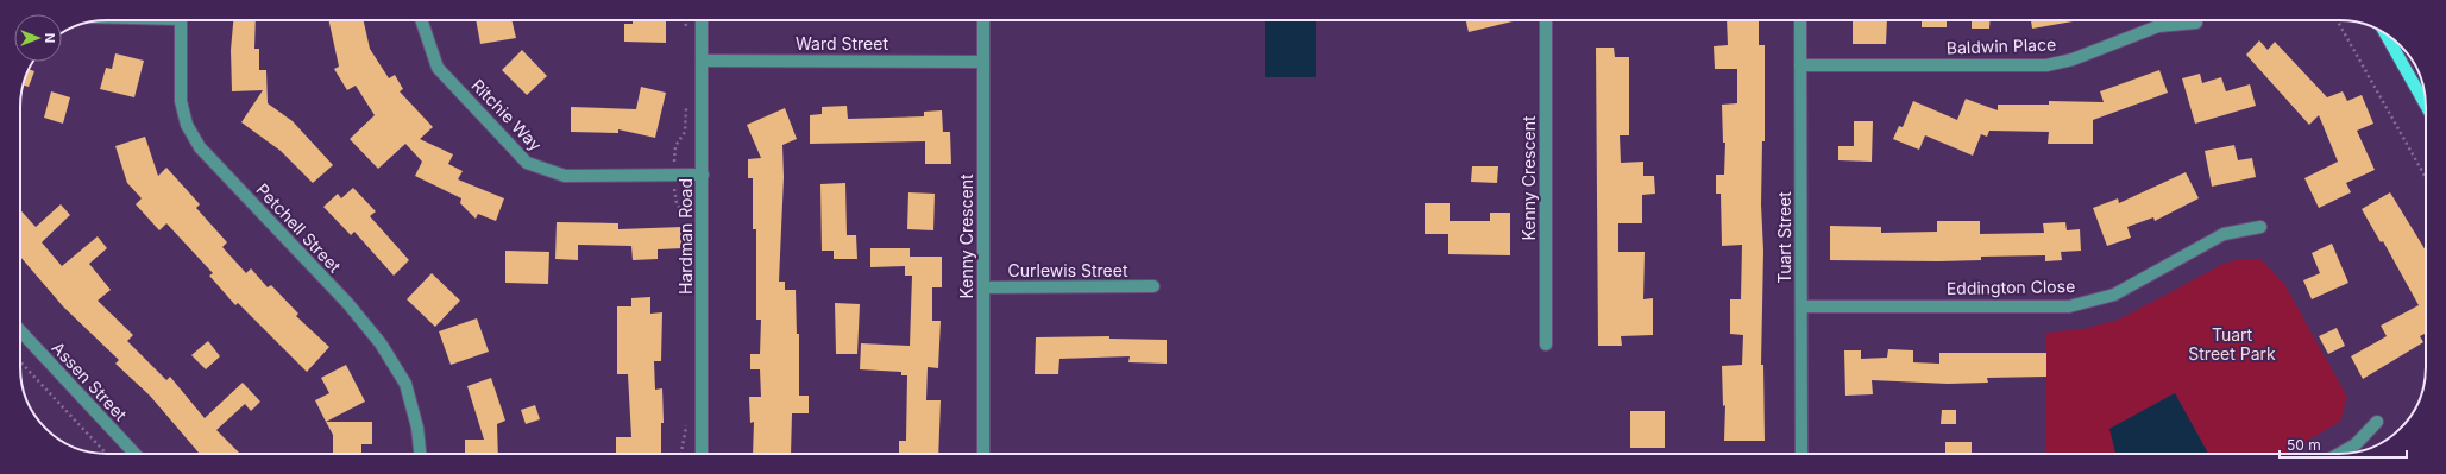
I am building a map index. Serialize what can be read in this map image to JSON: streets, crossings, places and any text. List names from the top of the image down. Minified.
{"streets":{"street":["Ward Street","Baldwin Place","Ritchie Way","Kenny Crescent","Petchell Street","Hardman Road","Tuart Street","Curlewis Street","Eddington Close","Assen Street"]},"crossings":[["Ward Street","Kenny Crescent"],["Ward Street","Hardman Road"],["Baldwin Place","Tuart Street"],["Ritchie Way","Hardman Road"],["Kenny Crescent","Curlewis Street"],["Tuart Street","Eddington Close"]],"parks":["Tuart Street Park"],"scale_bar":"50 m","north":"right"}
